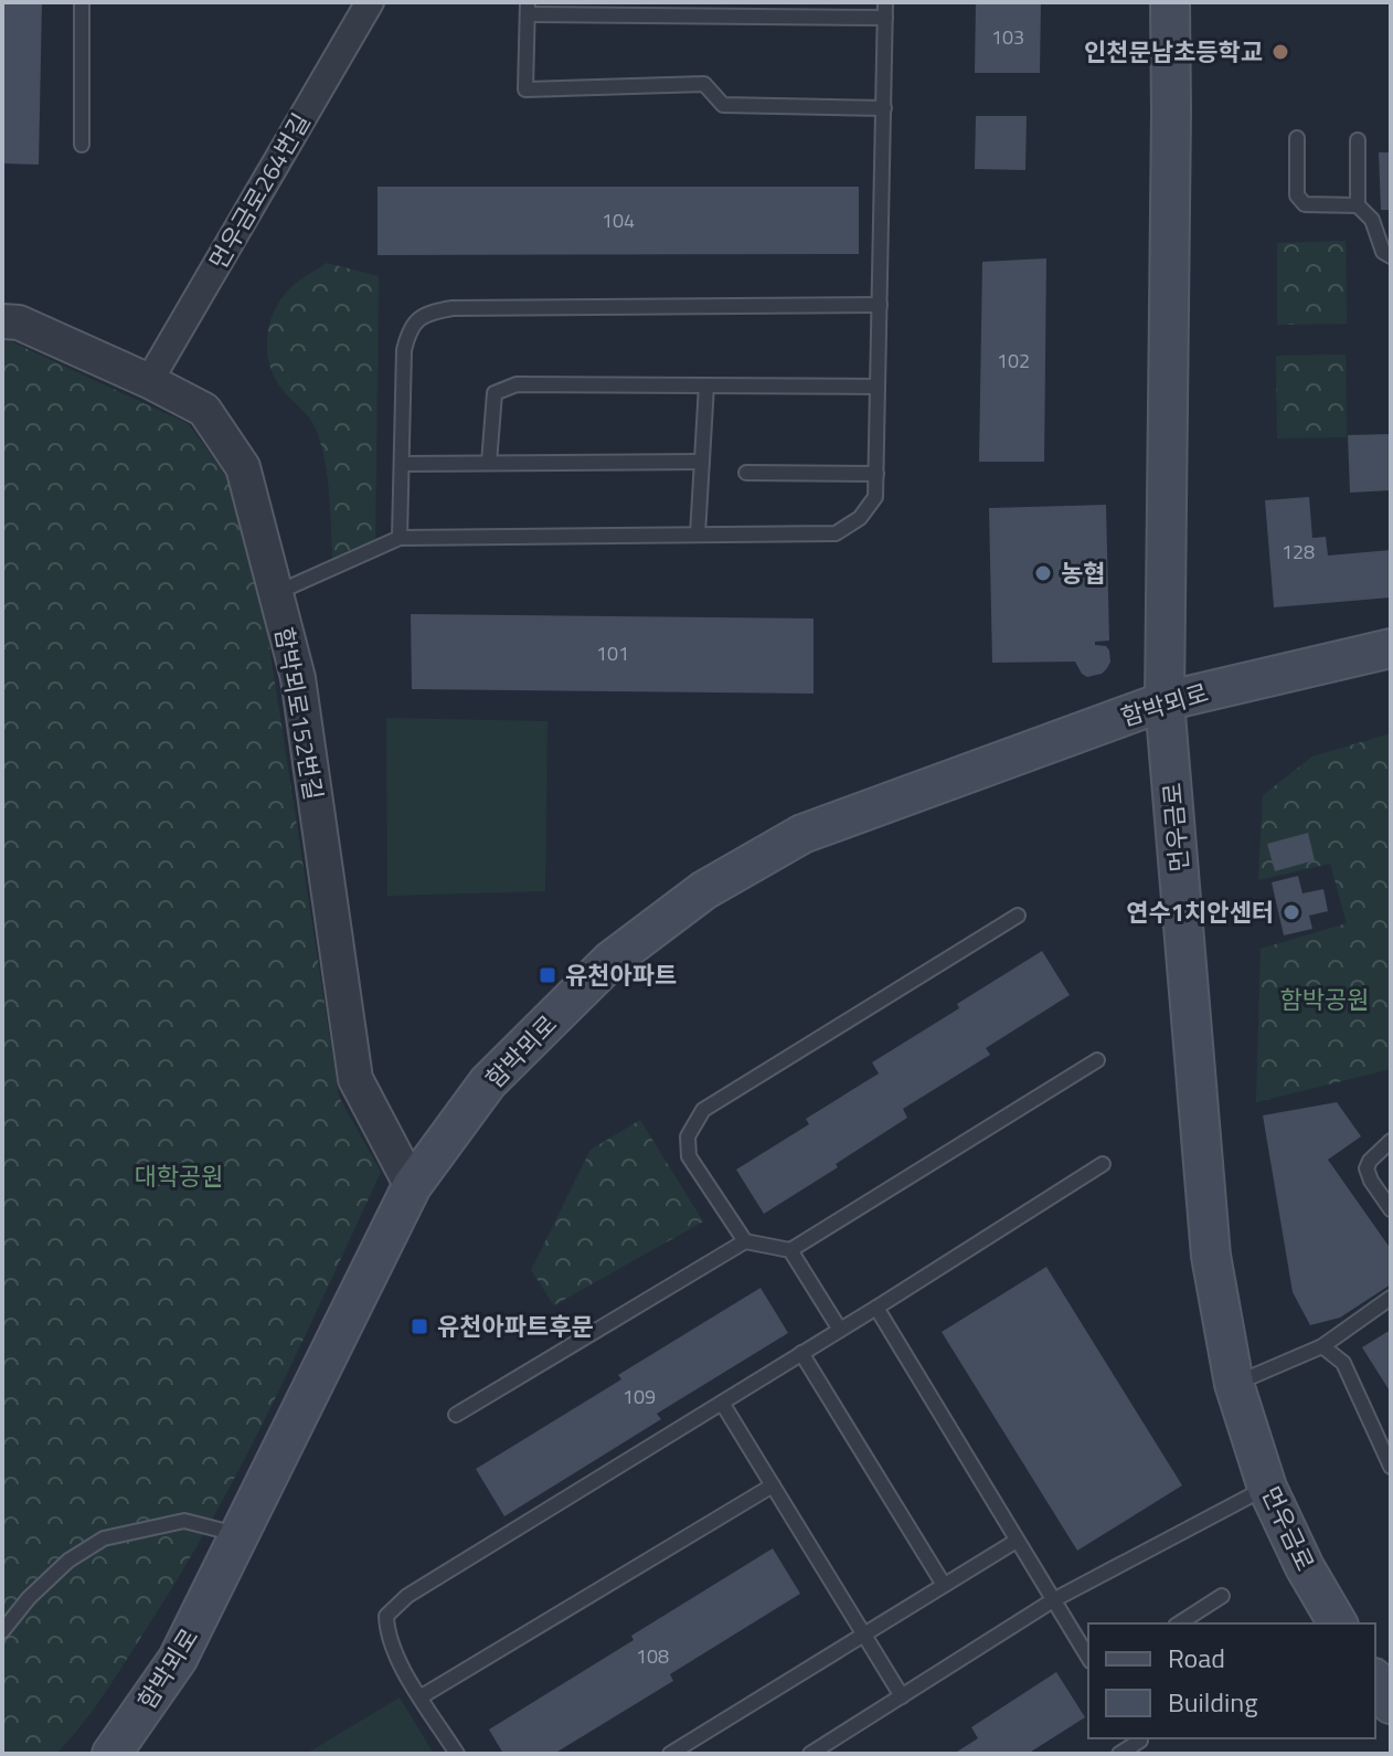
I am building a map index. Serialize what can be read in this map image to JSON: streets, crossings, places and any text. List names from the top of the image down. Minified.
{"streets":{"main road":["함박뫼로","먼우금로"],"street":["먼우금로264번길","함박뫼로152번길"]},"crossings":[["먼우금로264번길","함박뫼로152번길"],["함박뫼로","함박뫼로152번길"],["함박뫼로","먼우금로"]],"parks":["함박공원","대학공원"],"places":{"other":["인천문남초등학교","농협","연수1치안센터"],"transit":["유천아파트","유천아파트후문"]},"house_numbers":["103","104","102","128","101","109","108"],"legend":["Road","Building"]}
